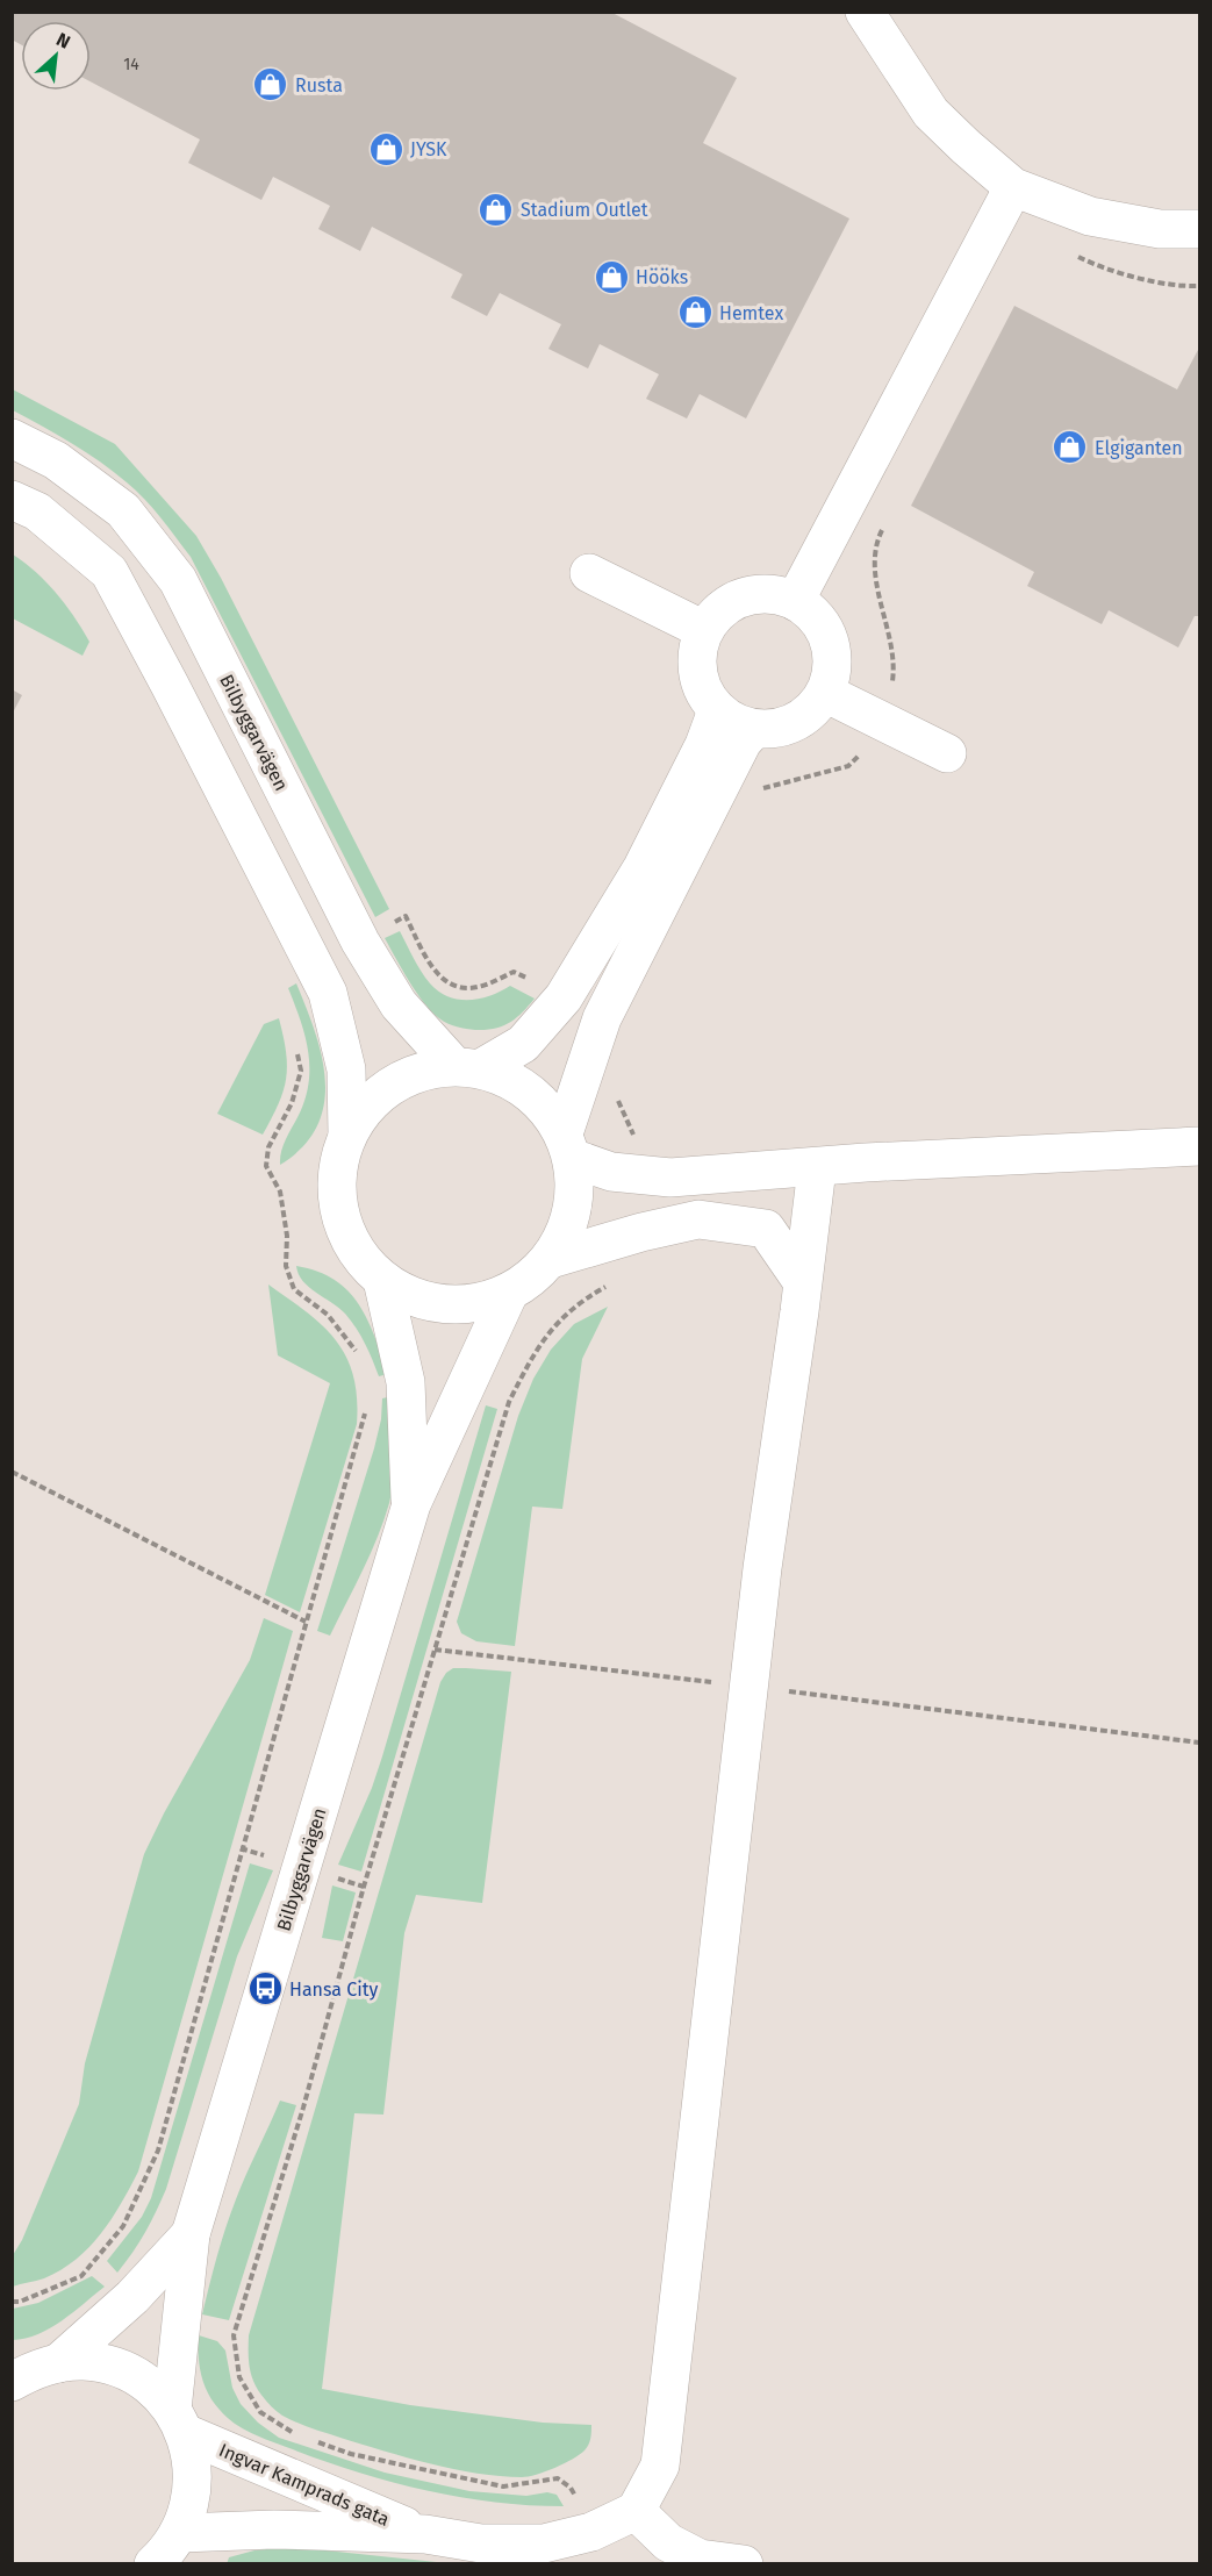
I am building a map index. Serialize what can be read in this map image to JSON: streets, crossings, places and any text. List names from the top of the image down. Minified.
{"streets":{"street":["Bilbyggarvägen","Ingvar Kamprads gata"]},"crossings":[["Bilbyggarvägen","Ingvar Kamprads gata"]],"places":{"shop":["Rusta","JYSK","Stadium Outlet","Hööks","Hemtex","Elgiganten"],"bus stop":["Hansa City"]},"house_numbers":["14"],"north":"top right"}
